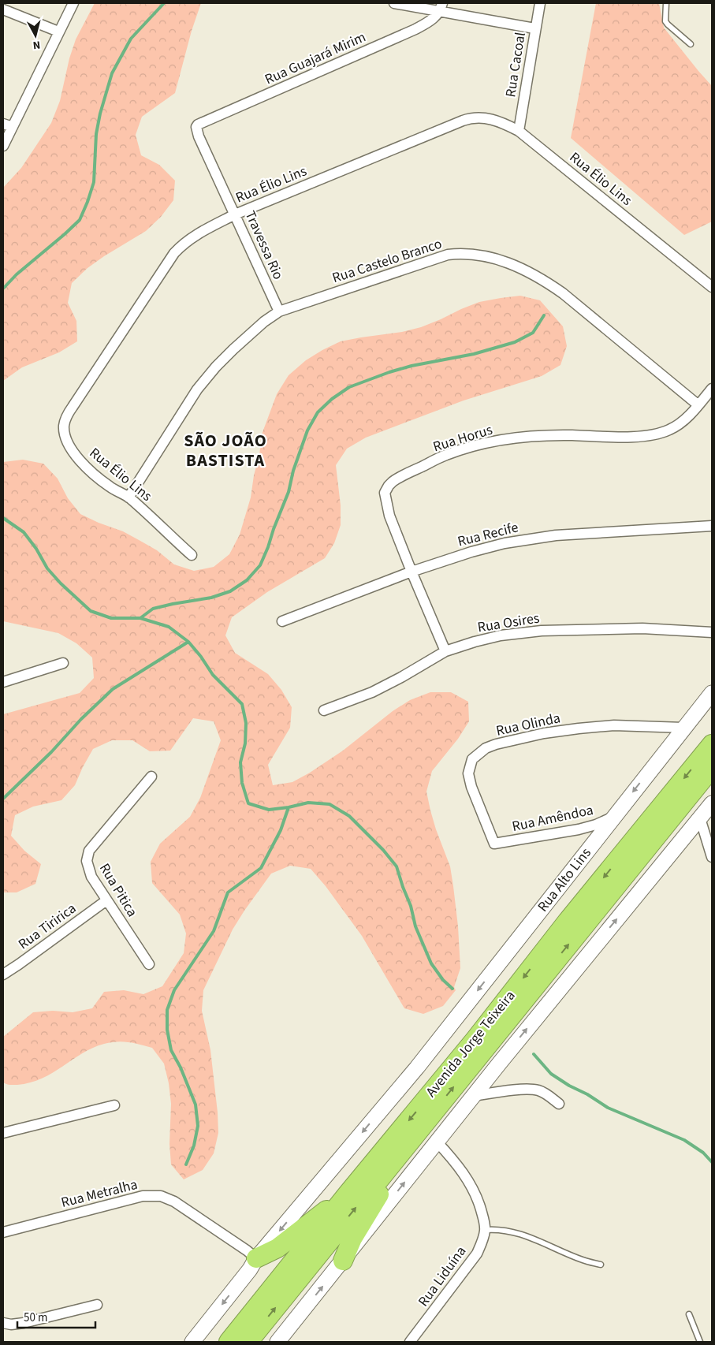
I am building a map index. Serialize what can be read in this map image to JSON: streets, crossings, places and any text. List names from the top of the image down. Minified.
{"streets":{"highway":["Avenida Jorge Teixeira"],"main road":["Rua Alto Lins"],"street":["Rua Guajará Mirim","Rua Cacoal","Rua Élio Lins","Travessa Rio","Rua Castelo Branco","Rua Horus","Rua Recife","Rua Osires","Rua Olinda","Rua Amêndoa","Rua Pitica","Rua Tiririca","Rua Metralha","Rua Liduína"]},"crossings":[["Rua Guajará Mirim","Travessa Rio"],["Rua Cacoal","Rua Élio Lins"],["Rua Élio Lins","Travessa Rio"],["Rua Élio Lins","Rua Castelo Branco"],["Travessa Rio","Rua Castelo Branco"],["Rua Castelo Branco","Rua Horus"],["Rua Horus","Rua Recife"],["Rua Horus","Rua Osires"],["Rua Olinda","Rua Amêndoa"],["Rua Olinda","Rua Alto Lins"],["Rua Amêndoa","Rua Alto Lins"],["Rua Alto Lins","Rua Metralha"],["Rua Pitica","Rua Tiririca"]],"districts":["SÃO JOÃO BASTISTA"],"scale_bar":"50 m","north":"bottom"}
